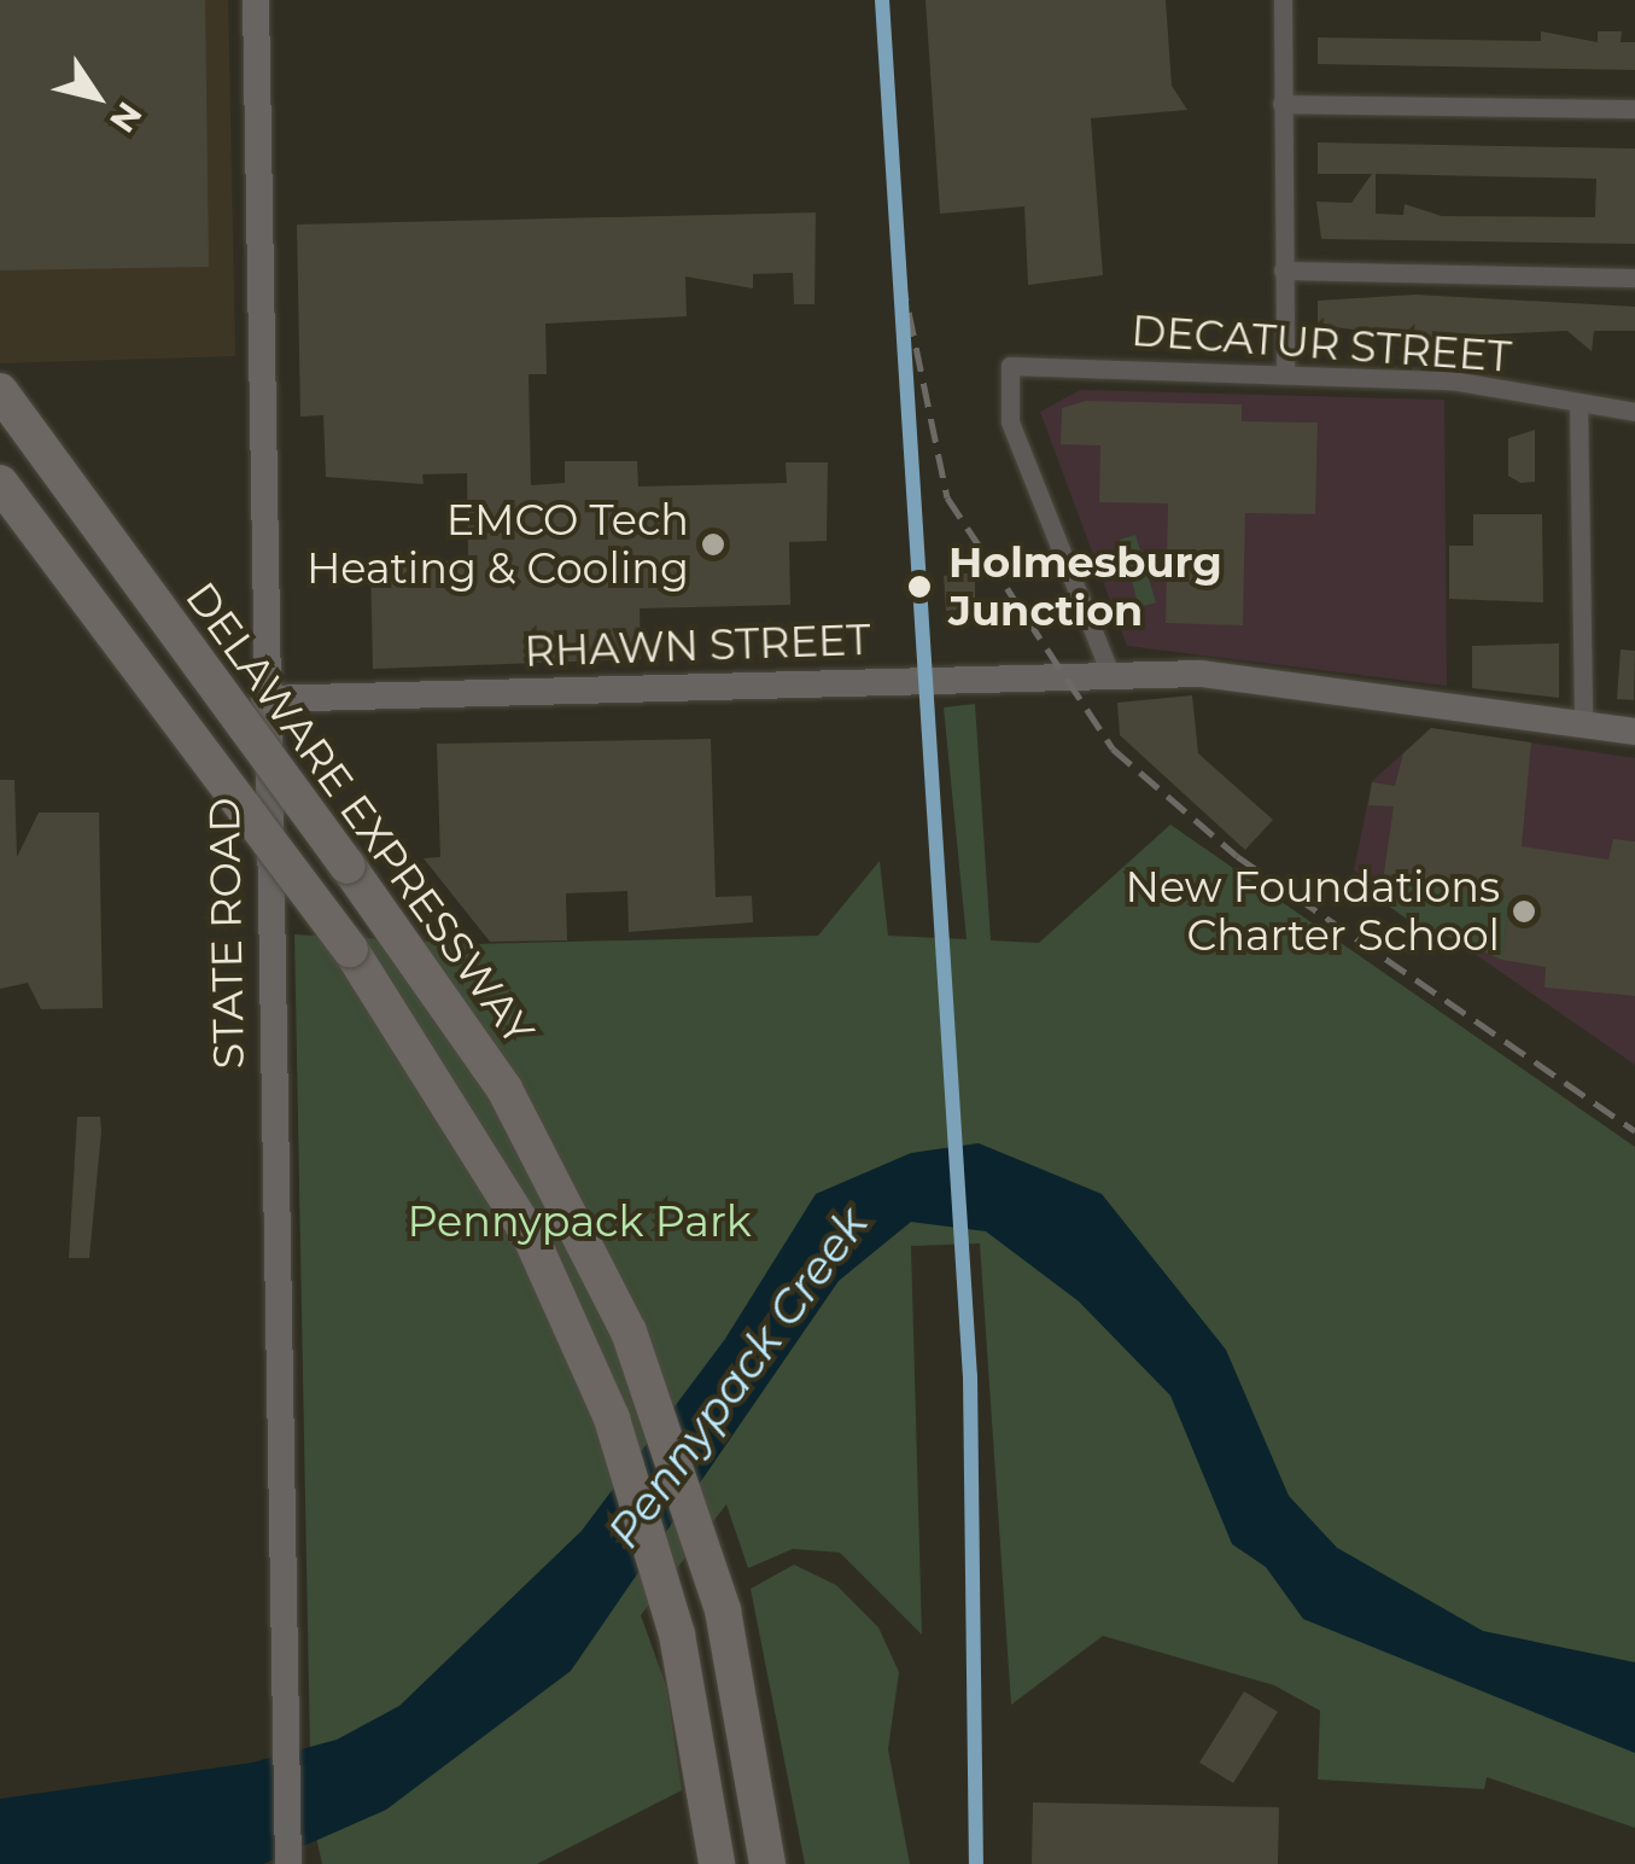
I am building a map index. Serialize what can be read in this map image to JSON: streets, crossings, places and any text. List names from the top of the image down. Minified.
{"streets":{"highway":["DELAWARE EXPRESSWAY"],"main road":["RHAWN STREET","STATE ROAD"],"street":["DECATUR STREET"]},"crossings":[["DECATUR STREET","RHAWN STREET"],["RHAWN STREET","STATE ROAD"]],"water":["Pennypack Creek"],"parks":["Pennypack Park"],"places":["EMCO Tech Heating & Cooling","Holmesburg Junction","New Foundations Charter School"],"north":"bottom right"}
